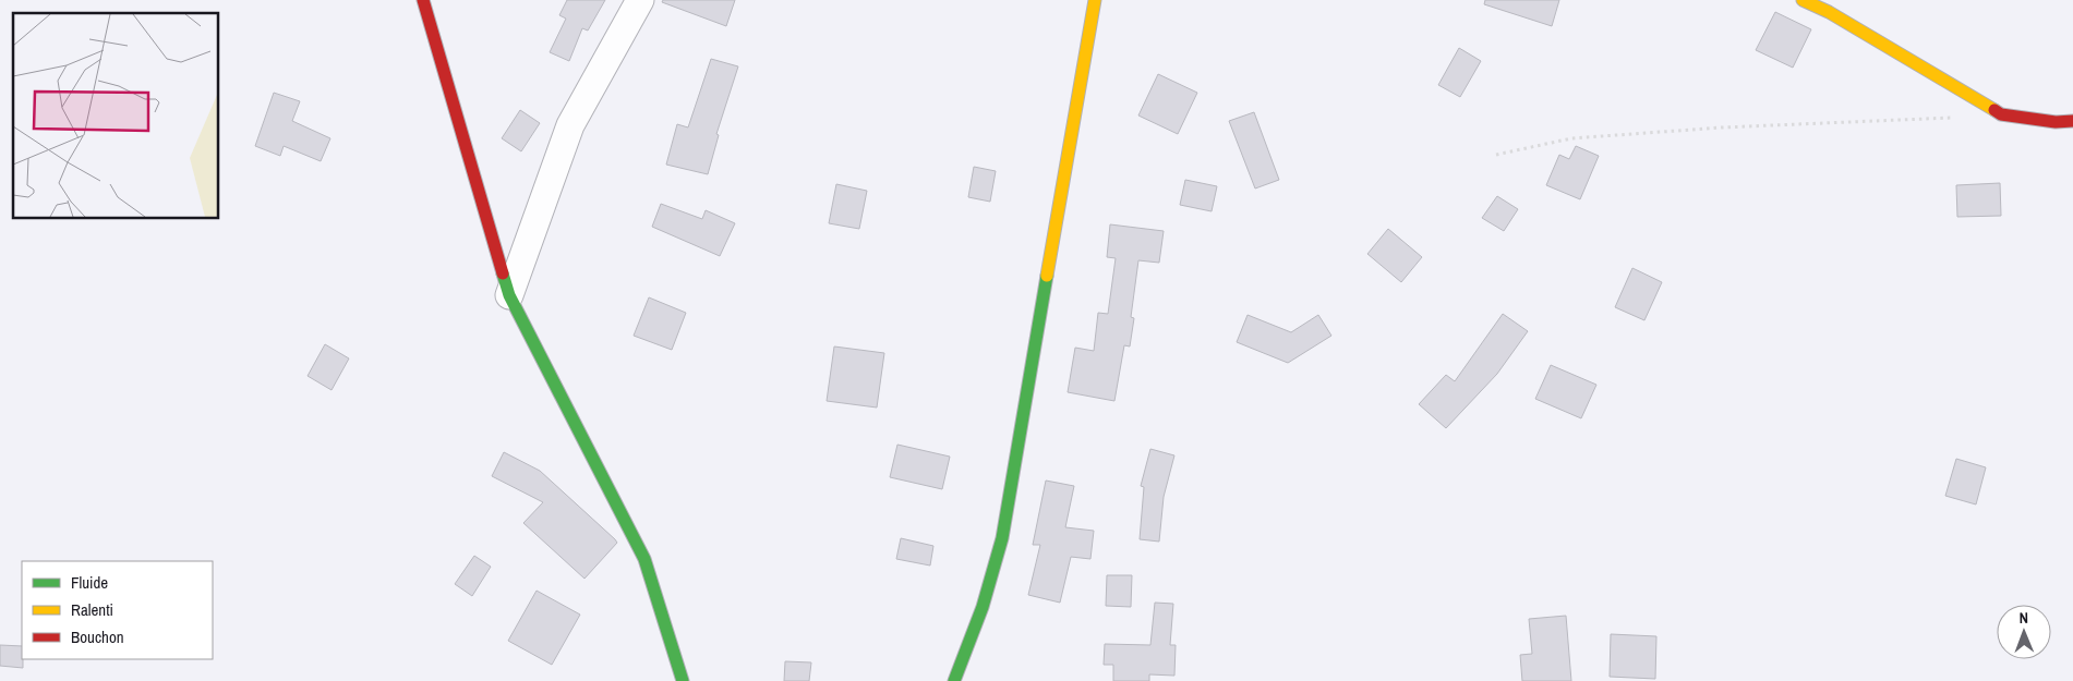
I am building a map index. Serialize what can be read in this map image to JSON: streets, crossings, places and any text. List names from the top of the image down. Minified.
{"legend":["Fluide","Ralenti","Bouchon"],"north":"top"}
